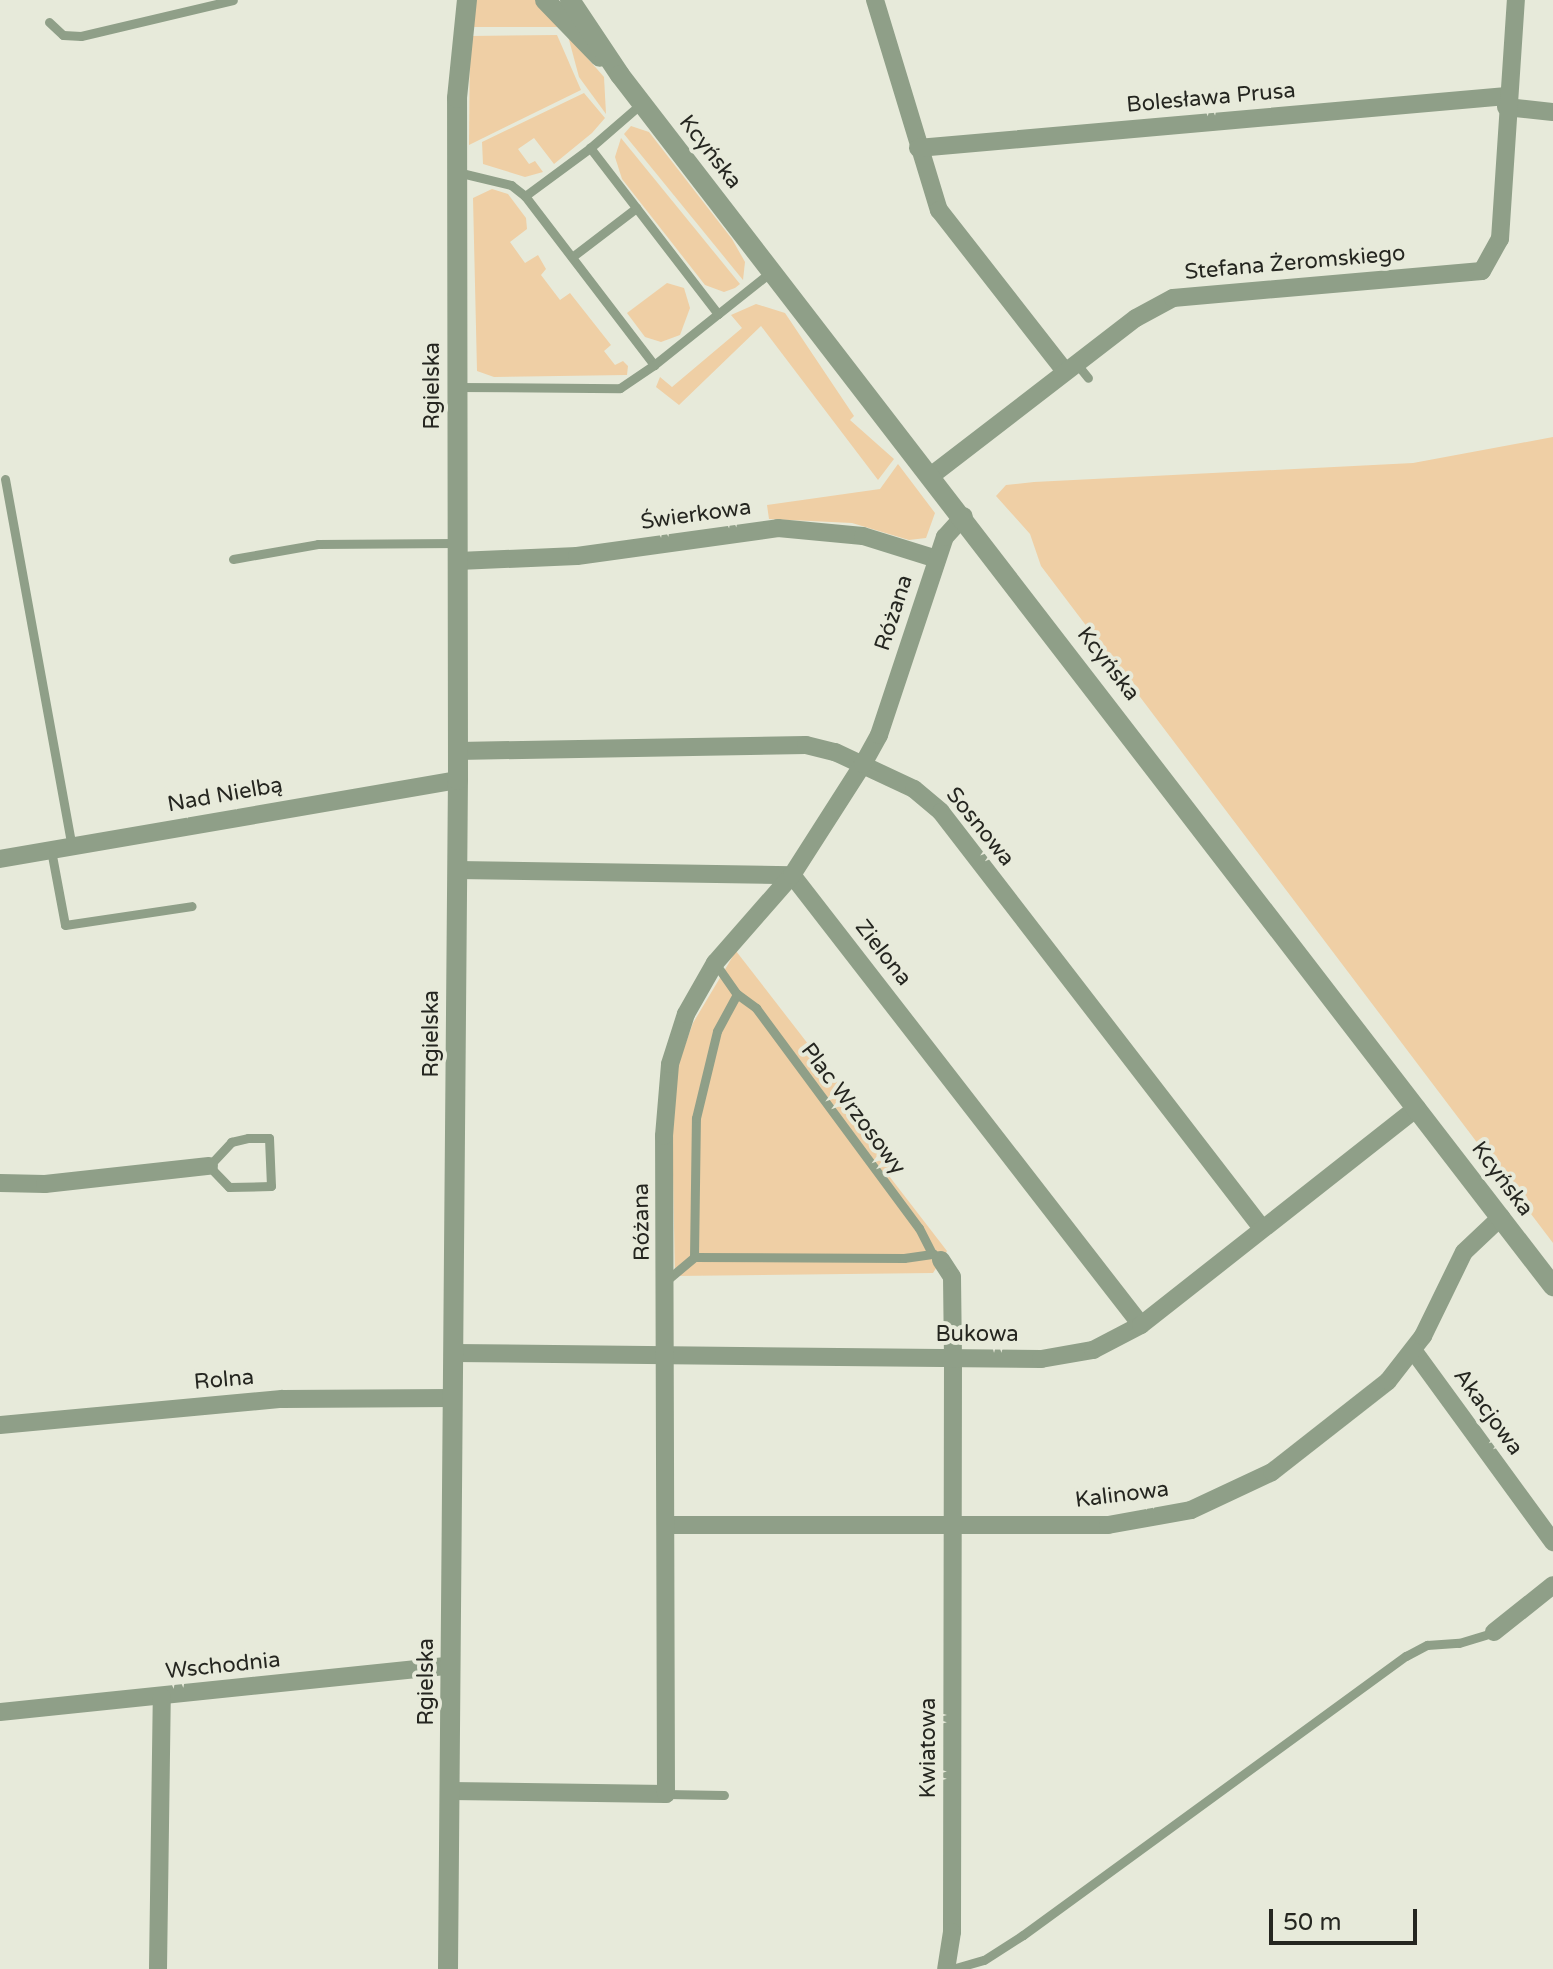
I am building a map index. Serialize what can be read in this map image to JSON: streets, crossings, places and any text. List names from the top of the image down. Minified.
{"streets":{"street":["Bolesława Prusa","Kcyńska","Stefana Żeromskiego","Rgielska","Świerkowa","Różana","Nad Nielbą","Sosnowa","Zielona","Bukowa","Rolna","Akacjowa","Kalinowa","Wschodnia","Kwiatowa"],"lane":["Plac Wrzosowy"]},"crossings":[["Bolesława Prusa","Stefana Żeromskiego"],["Kcyńska","Stefana Żeromskiego"],["Kcyńska","Różana"],["Kcyńska","Bukowa"],["Kcyńska","Kalinowa"],["Rgielska","Świerkowa"],["Rgielska","Nad Nielbą"],["Rgielska","Sosnowa"],["Rgielska","Bukowa"],["Rgielska","Rolna"],["Rgielska","Wschodnia"],["Świerkowa","Różana"],["Różana","Sosnowa"],["Różana","Zielona"],["Różana","Plac Wrzosowy"],["Różana","Bukowa"],["Różana","Kalinowa"],["Sosnowa","Bukowa"],["Zielona","Bukowa"],["Plac Wrzosowy","Kwiatowa"],["Bukowa","Kwiatowa"],["Akacjowa","Kalinowa"],["Kalinowa","Kwiatowa"]],"scale_bar":"50 m"}
